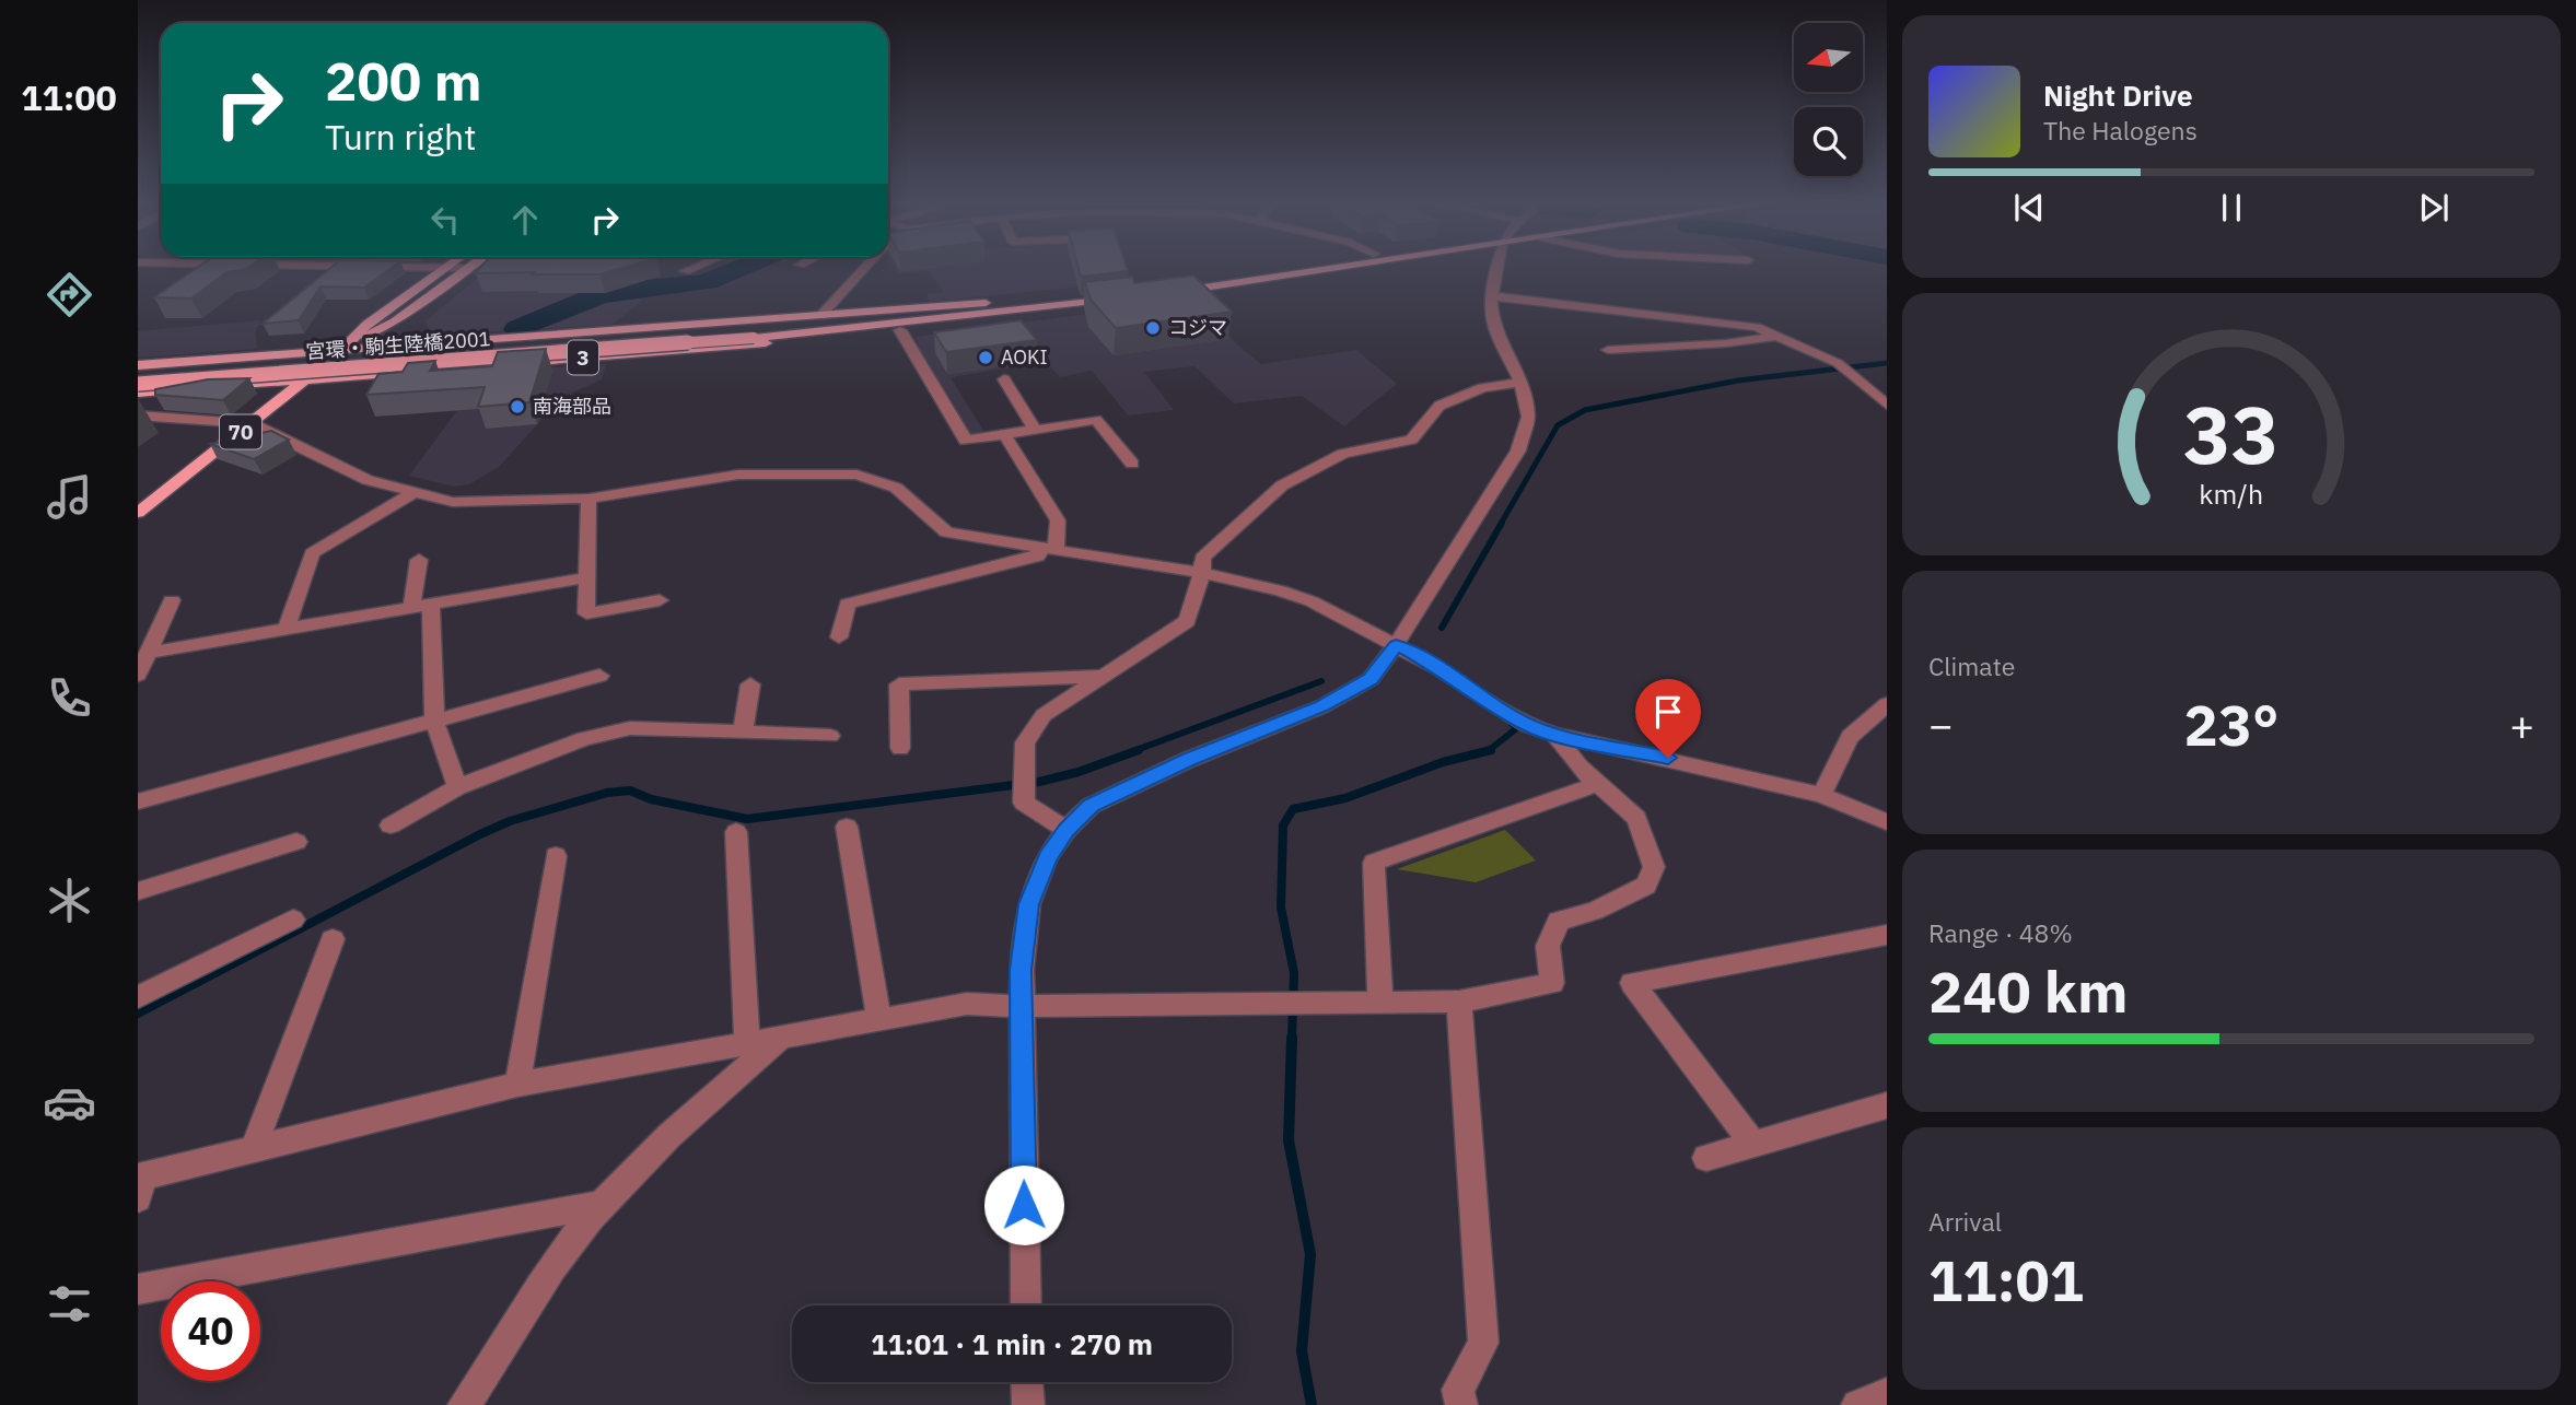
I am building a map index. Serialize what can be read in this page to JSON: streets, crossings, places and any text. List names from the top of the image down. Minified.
{"streets":{"main road":["宮環・駒生陸橋2001","3","70"]},"crossings":[["宮環・駒生陸橋2001","3"],["3","70"]],"places":["コジマ","AOKI","南海部品"],"north":"left","page":{"tabs":"11:00","turn":["200 m","Turn right"],"song":["Night Drive","The Halogens"],"tile":["Climate",["Range · 48%","240 km"],["Arrival","11:01"]],"heat":["−","23°","+"],"limit":"40","trip":"11:01 · 1 min · 270 m","gauge":["33","km/h"]}}
